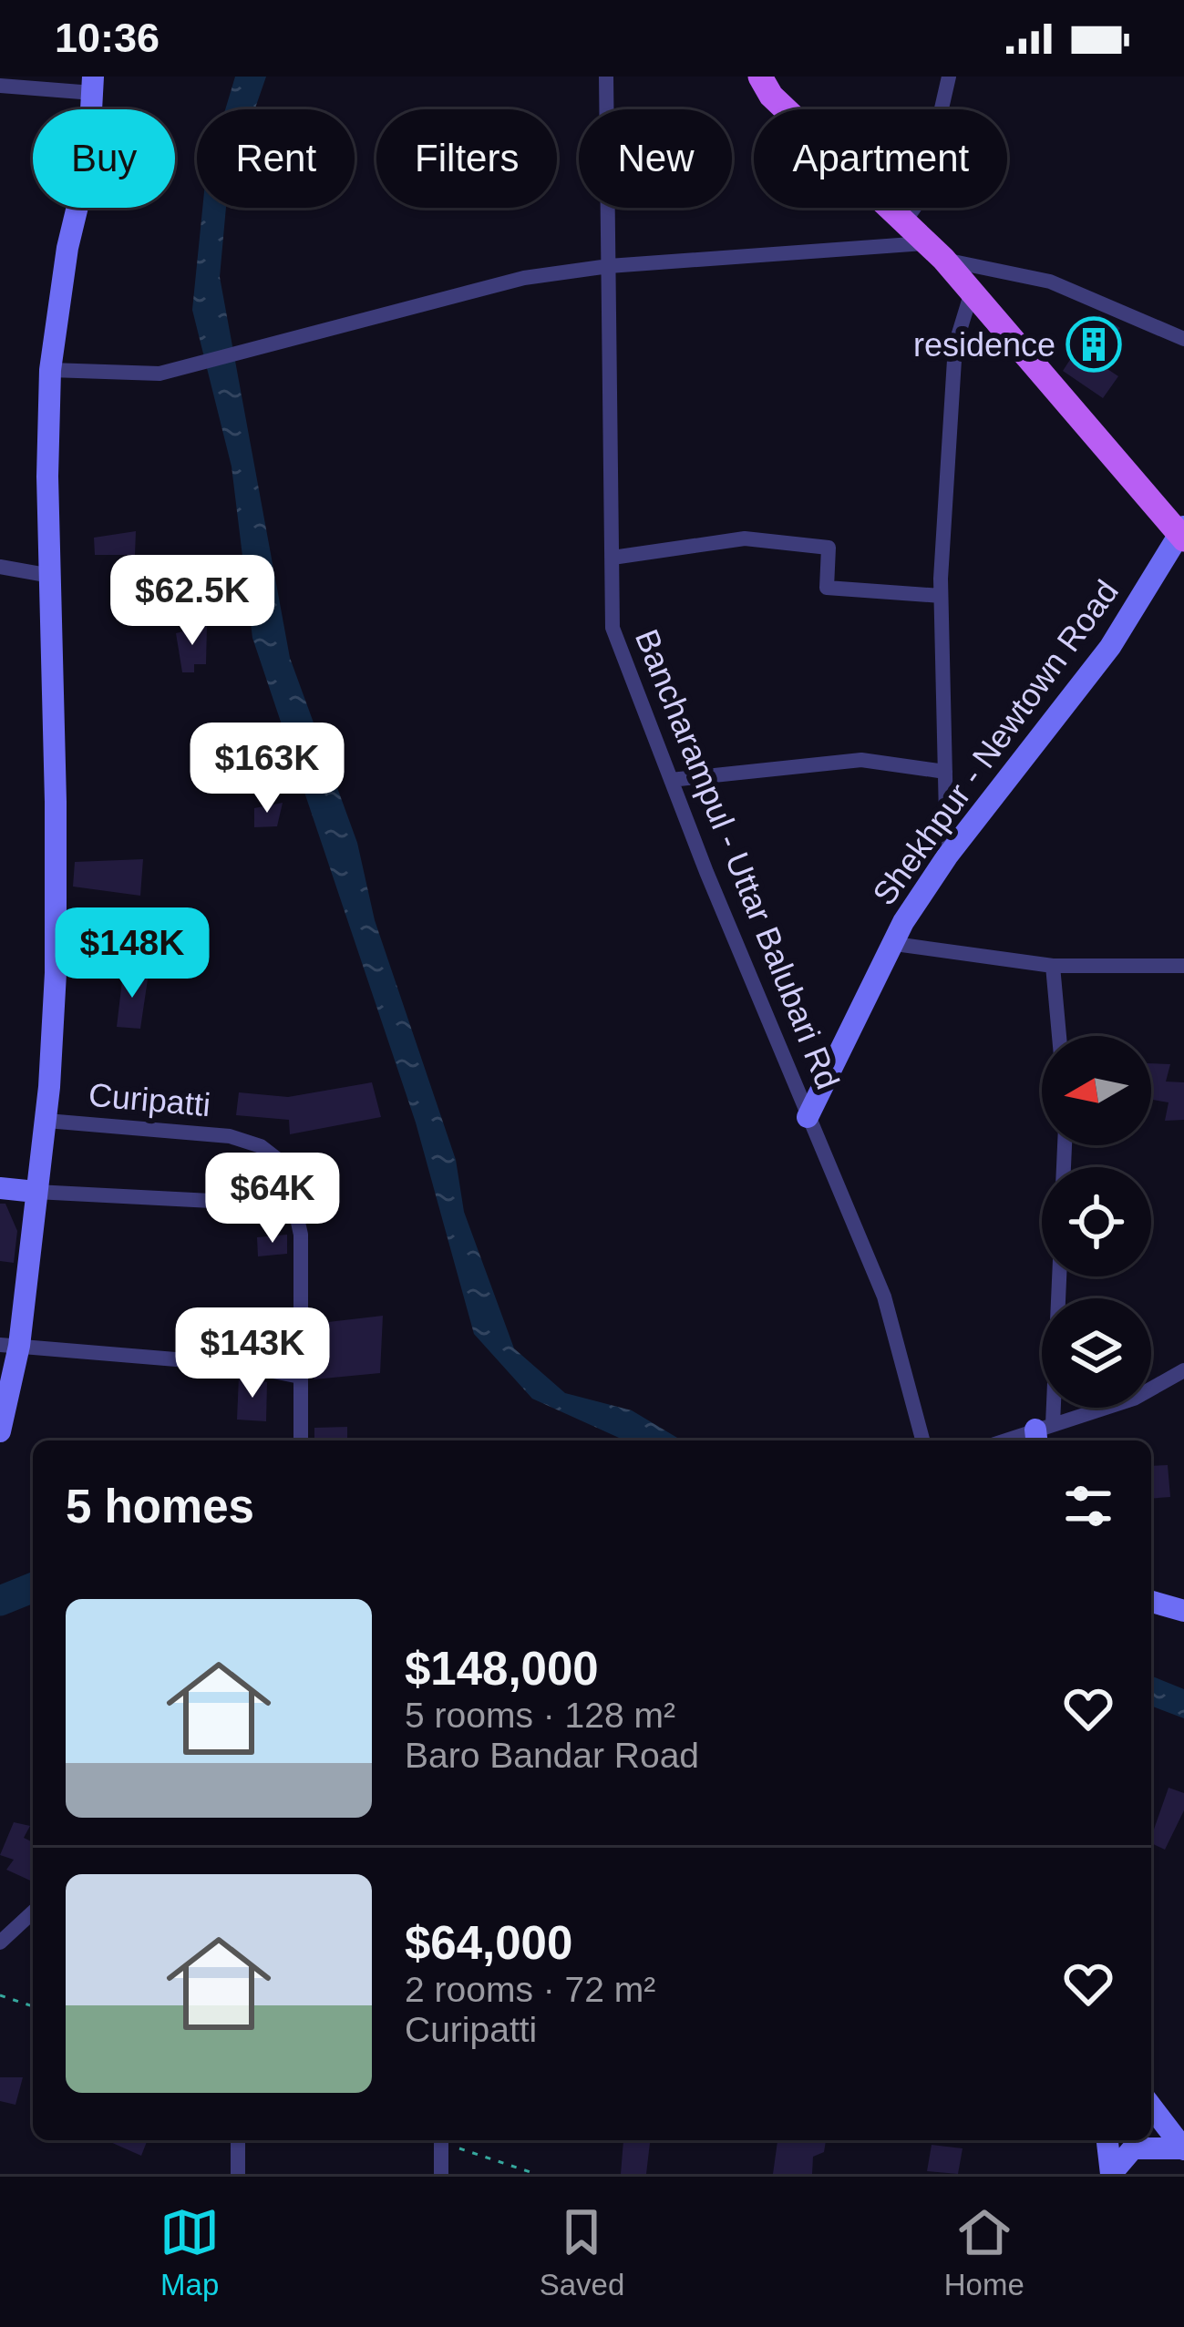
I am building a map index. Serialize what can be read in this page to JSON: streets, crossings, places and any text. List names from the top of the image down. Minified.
{"streets":{"street":["Shekhpur - Newtown Road","Bancharampul - Uttar Balubari Rd","Curipatti"]},"crossings":[["Shekhpur - Newtown Road","Bancharampul - Uttar Balubari Rd"]],"places":{"building":["residence"]},"north":"left","page":{"status":"10:36","chip":["Buy","Rent","Filters","New","Apartment"],"price":["$62.5K","$163K","$148K","$64K","$143K"],"heading":"5 homes","list":[{"name":"$148,000","note":"5 rooms · 128 m² · Baro Bandar Road"},{"name":"$64,000","note":"2 rooms · 72 m² · Curipatti"}],"tabs":["Map","Saved","Home"]}}
